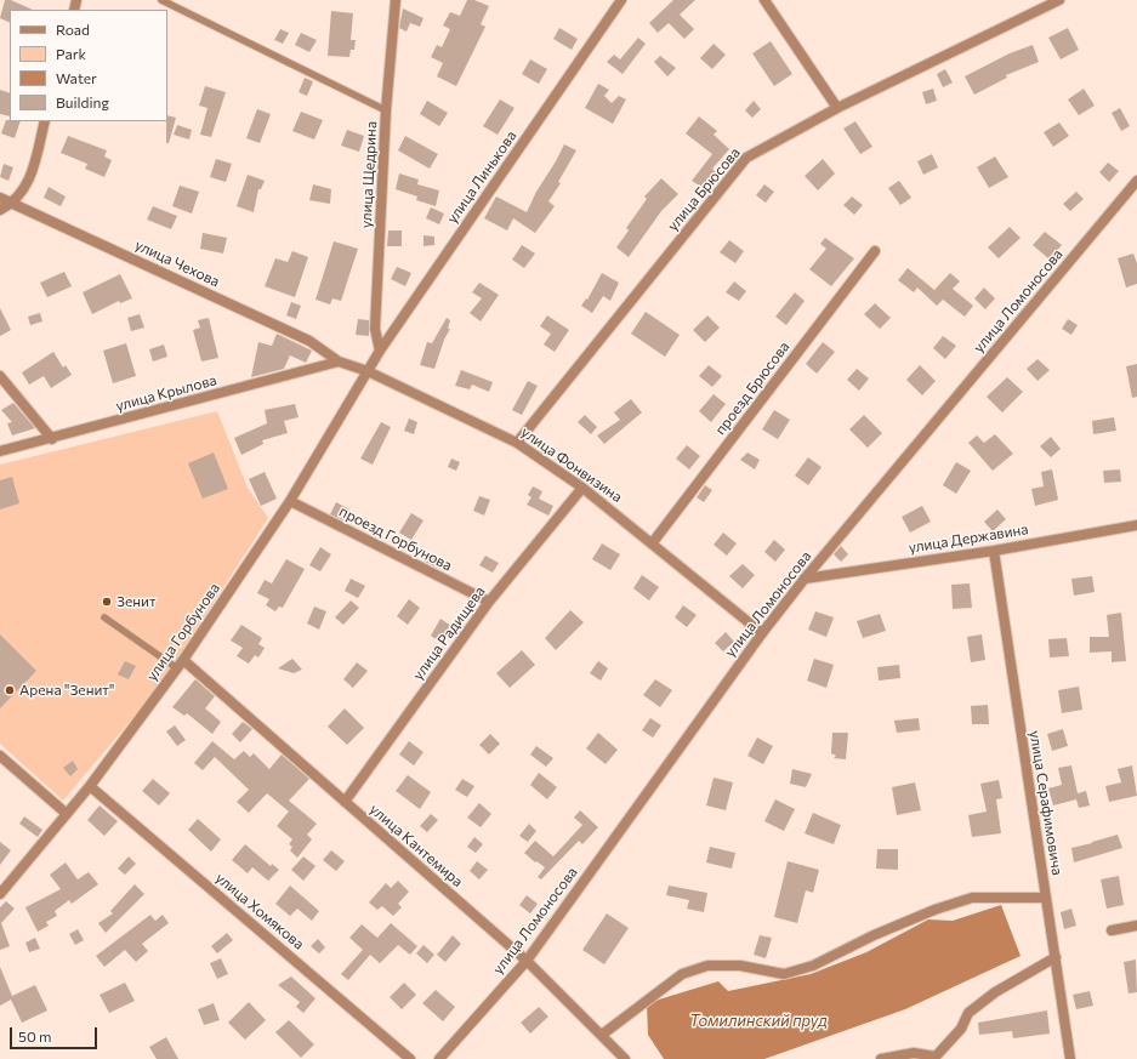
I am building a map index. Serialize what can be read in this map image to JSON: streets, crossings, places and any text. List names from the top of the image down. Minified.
{"streets":{"street":["улица Щедрина","улица Линькова","улица Брюсова","улица Чехова","улица Ломоносова","проезд Брюсова","улица Крылова","улица Фонвизина","проезд Горбунова","улица Державина","улица Горбунова","улица Радищева","улица Серафимовича","улица Кантемира","улица Хомякова"]},"crossings":[["улица Щедрина","улица Линькова"],["улица Линькова","улица Фонвизина"],["улица Линькова","улица Горбунова"],["улица Брюсова","улица Фонвизина"],["улица Чехова","улица Крылова"],["улица Чехова","улица Фонвизина"],["улица Ломоносова","улица Фонвизина"],["улица Ломоносова","улица Державина"],["улица Ломоносова","улица Кантемира"],["проезд Брюсова","улица Фонвизина"],["улица Крылова","улица Фонвизина"],["улица Фонвизина","улица Горбунова"],["улица Фонвизина","улица Радищева"],["проезд Горбунова","улица Горбунова"],["проезд Горбунова","улица Радищева"],["улица Державина","улица Серафимовича"],["улица Горбунова","улица Кантемира"],["улица Горбунова","улица Хомякова"],["улица Радищева","улица Кантемира"]],"water":["Томилинский пруд"],"places":["Зенит","Арена \"Зенит\""],"legend":["Road","Park","Water","Building"],"scale_bar":"50 m"}
